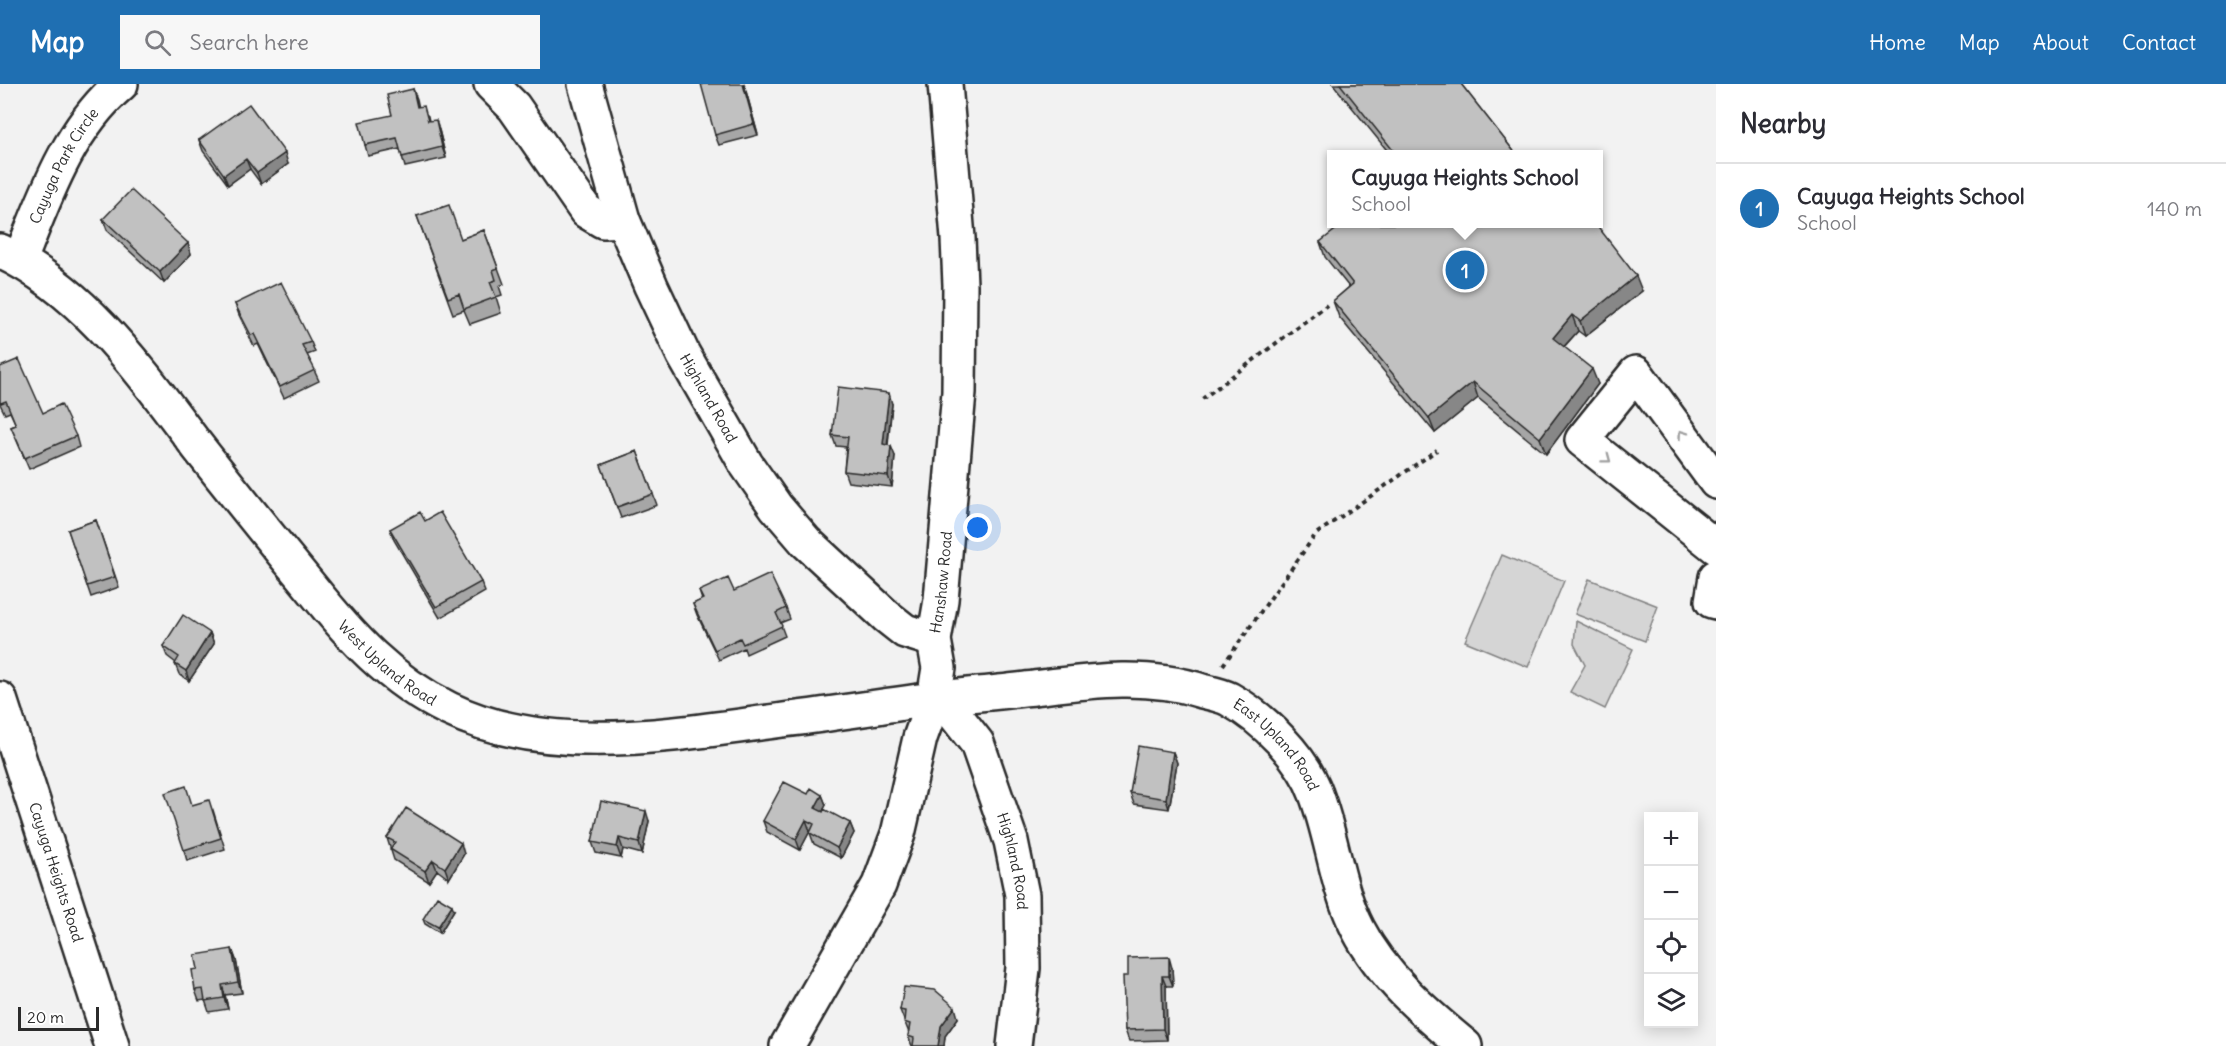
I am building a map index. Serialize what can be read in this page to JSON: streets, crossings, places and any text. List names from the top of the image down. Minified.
{"streets":{"street":["Cayuga Park Circle","Highland Road","Hanshaw Road","West Upland Road","East Upland Road","Cayuga Heights Road"]},"crossings":[["Cayuga Park Circle","West Upland Road"],["Highland Road","Hanshaw Road"],["Highland Road","West Upland Road"],["Highland Road","East Upland Road"],["Hanshaw Road","West Upland Road"],["Hanshaw Road","East Upland Road"],["West Upland Road","East Upland Road"]],"scale_bar":"20 m","page":{"header":"Map","search":"Search here","nav":["Home","Map","About","Contact"],"heading":"Nearby","popup":["Cayuga Heights School","School"],"list":[{"mark":"1","name":"Cayuga Heights School","note":"School","value":"140 m"}],"pins":"1","map_buttons":["+","−"],"scale":"20 m"}}
